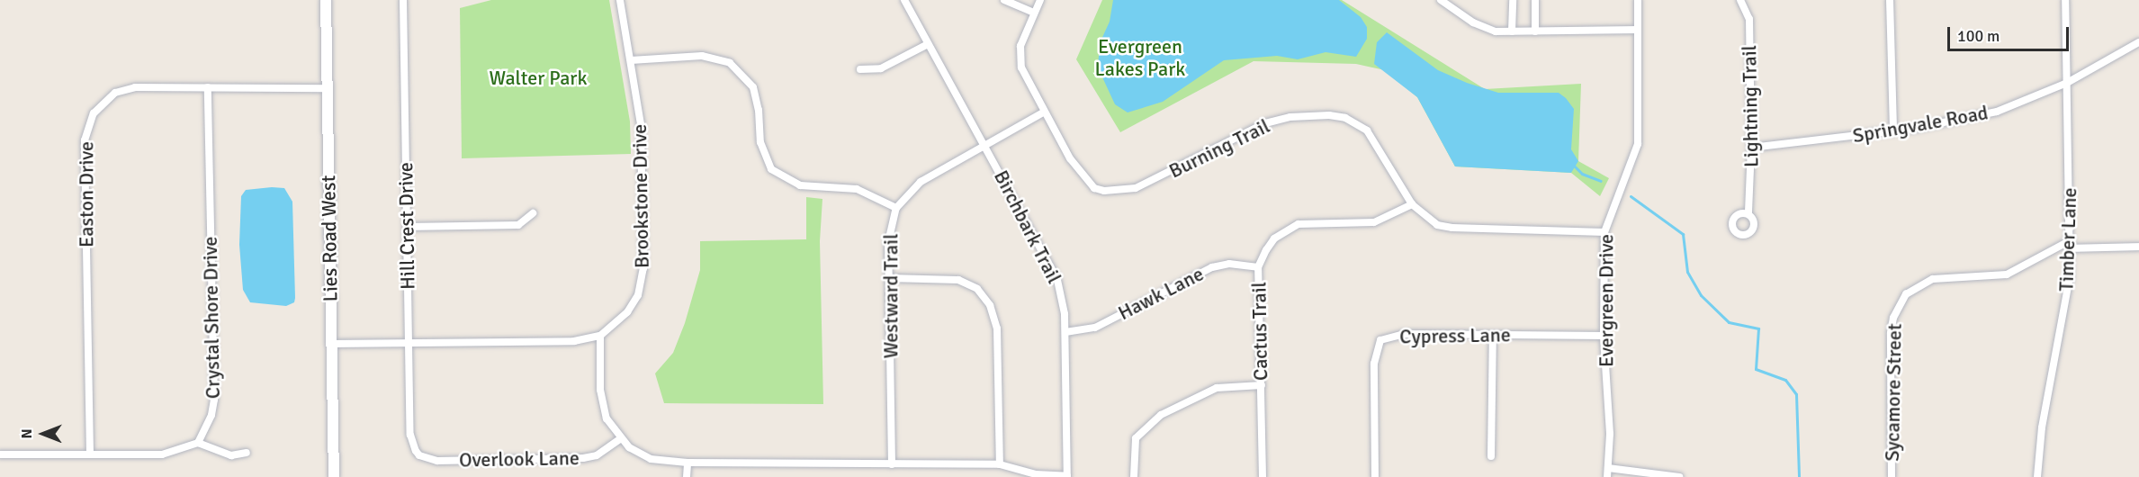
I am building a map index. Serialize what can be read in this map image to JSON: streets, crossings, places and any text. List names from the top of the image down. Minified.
{"streets":{"street":["Lightning Trail","Springvale Road","Burning Trail","Easton Drive","Brookstone Drive","Hill Crest Drive","Birchbark Trail","Lies Road West","Timber Lane","Hawk Lane","Westward Trail","Evergreen Drive","Crystal Shore Drive","Cactus Trail","Cypress Lane","Sycamore Street","Overlook Lane"]},"crossings":[["Lightning Trail","Springvale Road"],["Springvale Road","Timber Lane"],["Burning Trail","Westward Trail"],["Burning Trail","Evergreen Drive"],["Burning Trail","Cactus Trail"],["Easton Drive","Lies Road West"],["Easton Drive","Crystal Shore Drive"],["Brookstone Drive","Hill Crest Drive"],["Brookstone Drive","Lies Road West"],["Hill Crest Drive","Overlook Lane"],["Birchbark Trail","Hawk Lane"],["Birchbark Trail","Westward Trail"],["Timber Lane","Sycamore Street"],["Hawk Lane","Cactus Trail"],["Evergreen Drive","Cypress Lane"]],"parks":["Evergreen Lakes Park","Walter Park"],"scale_bar":"100 m","north":"left"}
